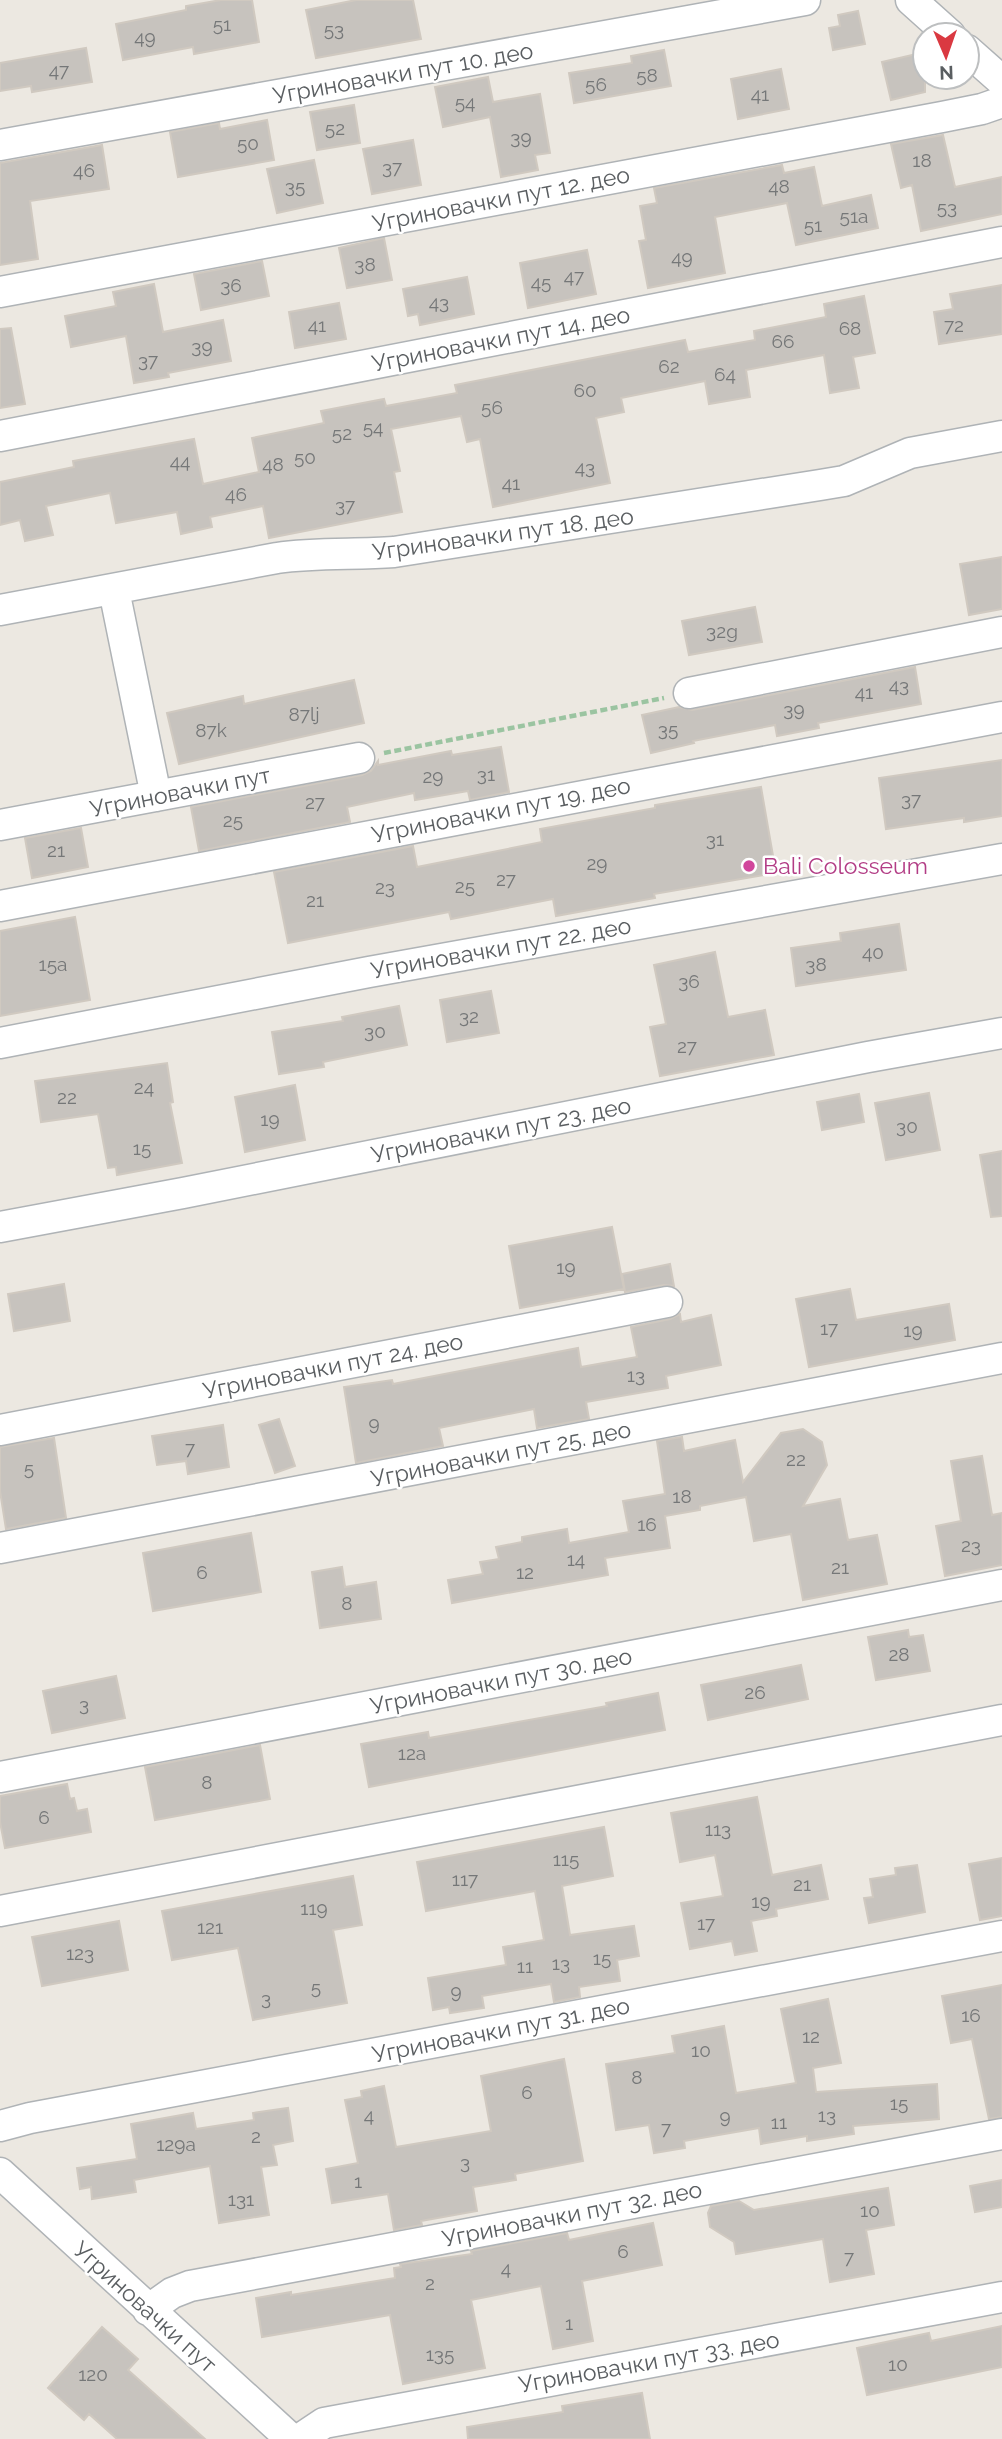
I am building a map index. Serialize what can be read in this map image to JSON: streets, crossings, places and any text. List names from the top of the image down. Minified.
{"streets":{"street":["Угриновачки пут 10. део","Угриновачки пут 12. део","Угриновачки пут 14. део","Угриновачки пут 18. део","Угриновачки пут","Угриновачки пут 19. део","Угриновачки пут 22. део","Угриновачки пут 23. део","Угриновачки пут 24. део","Угриновачки пут 25. део","Угриновачки пут 30. део","Угриновачки пут 31. део","Угриновачки пут 32. део","Угриновачки пут 33. део"]},"crossings":[["Угриновачки пут","Угриновачки пут 32. део"]],"places":["Bali Colosseum"],"house_numbers":["51","53","49","47","58","56","41","54","52","39","50","18","37","46","35","48","53","51a","51","49","38","47","45","36","43","41","72","68","66","39","37","62","64","60","56","54","52","50","44","48","43","41","46","37","32g","43","41","39","87lj","35","87k","31","29","37","27","25","31","21","29","27","25","23","21","40","15a","38","36","32","30","27","24","22","19","30","15","19","17","19","13","9","7","22","5","18","16","23","14","21","6","12","8","28","26","3","12a","8","6","113","115","117","21","19","119","17","121","123","15","13","11","5","9","3","16","12","10","8","6","15","4","13","9","11","7","2","129a","3","1","131","10","6","7","4","2","1","135","10","120"],"north":"bottom"}
